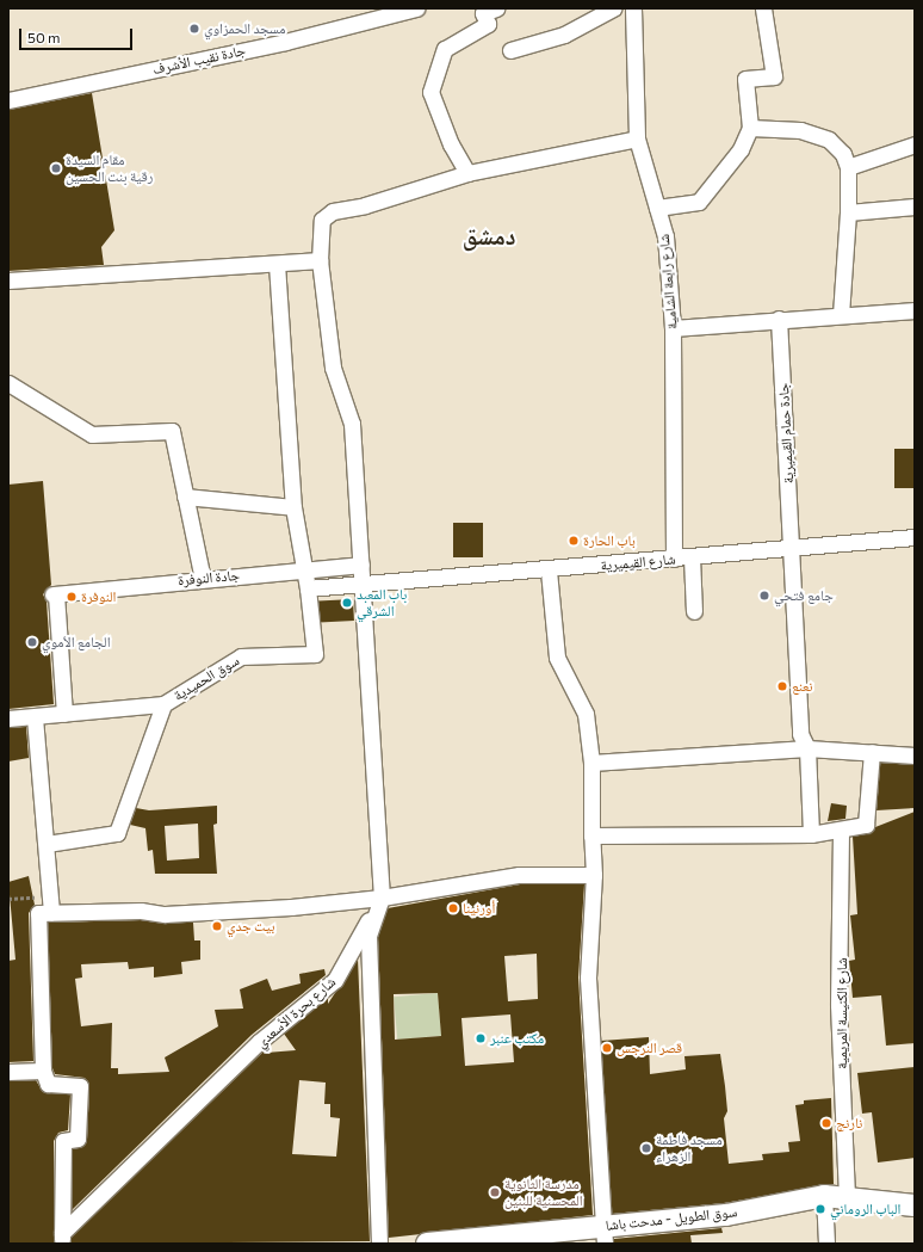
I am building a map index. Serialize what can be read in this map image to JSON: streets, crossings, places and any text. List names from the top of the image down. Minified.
{"streets":{"street":["جادة نقيب الأشرف","شارع رابعة الشامية","جادة حمام القيميرية","شارع القيميرية","جادة النوفرة","سوق الحميدية","شارع بحرة الأسعدي","شارع الكنيسة المريمية","سوق الطويل - مدحت باشا"]},"crossings":[["شارع رابعة الشامية","شارع القيميرية"],["جادة حمام القيميرية","شارع القيميرية"],["جادة النوفرة","سوق الحميدية"],["شارع الكنيسة المريمية","سوق الطويل - مدحت باشا"]],"districts":["دمشق"],"places":["مسجد الحمزاوي","مقام السيدة رقية بنت الحسين","باب الحارة","جامع فتحي","النوفرة","باب المعبد الشرقي","الجامع الأموي","نعنع","أورنينا","بيت جدي","مكتب عنبر","قصر النرجس","نارنج","مسجد فاطمة الزهراء","مدرسة الثانوية المحسنية للبنين","الباب الروماني"],"scale_bar":"50 m"}
